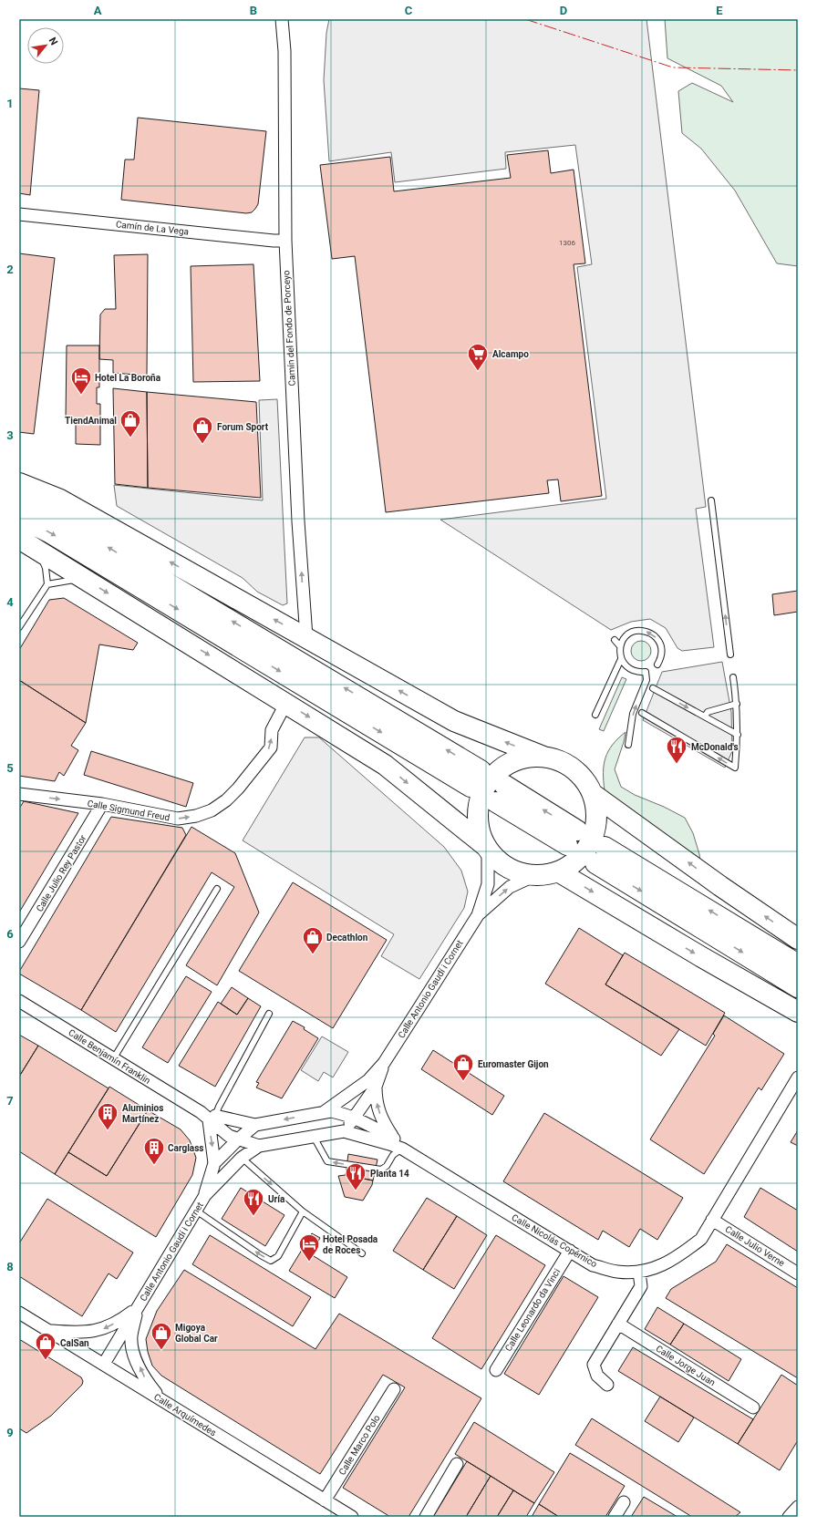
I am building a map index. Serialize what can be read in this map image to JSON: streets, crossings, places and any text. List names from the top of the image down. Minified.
{"streets":{"street":["Camín de La Vega","Camín del Fondo de Porceyo","Calle Sigmund Freud","Calle Julio Rey Pastor","Calle Antonio Gaudí i Cornet","Calle Benjamín Franklin","Calle Nicolás Copérnico","Calle Julio Verne","Calle Leonardo da Vinci","Calle Jorge Juan","Calle Arquímedes","Calle Marco Polo"]},"crossings":[["Camín de La Vega","Camín del Fondo de Porceyo"],["Calle Sigmund Freud","Calle Julio Rey Pastor"],["Calle Antonio Gaudí i Cornet","Calle Benjamín Franklin"],["Calle Antonio Gaudí i Cornet","Calle Nicolás Copérnico"],["Calle Antonio Gaudí i Cornet","Calle Arquímedes"],["Calle Nicolás Copérnico","Calle Julio Verne"],["Calle Nicolás Copérnico","Calle Leonardo da Vinci"],["Calle Arquímedes","Calle Marco Polo"]],"one_way":["Camín del Fondo de Porceyo","Calle Sigmund Freud"],"places":{"supermarket":["Alcampo"],"hotel":["Hotel La Boroña","Hotel Posada de Roces"],"shop":["TiendAnimal","Forum Sport","Decathlon","Euromaster Gijon","Migoya Global Car","CalSan"],"restaurant":["McDonald's","Planta 14","Uría"],"building":["Aluminios Martínez","Carglass"]},"house_numbers":["1306"],"north":"top right","grid":{"columns":["A","B","C","D","E"],"rows":["1","2","3","4","5","6","7","8","9"]}}
